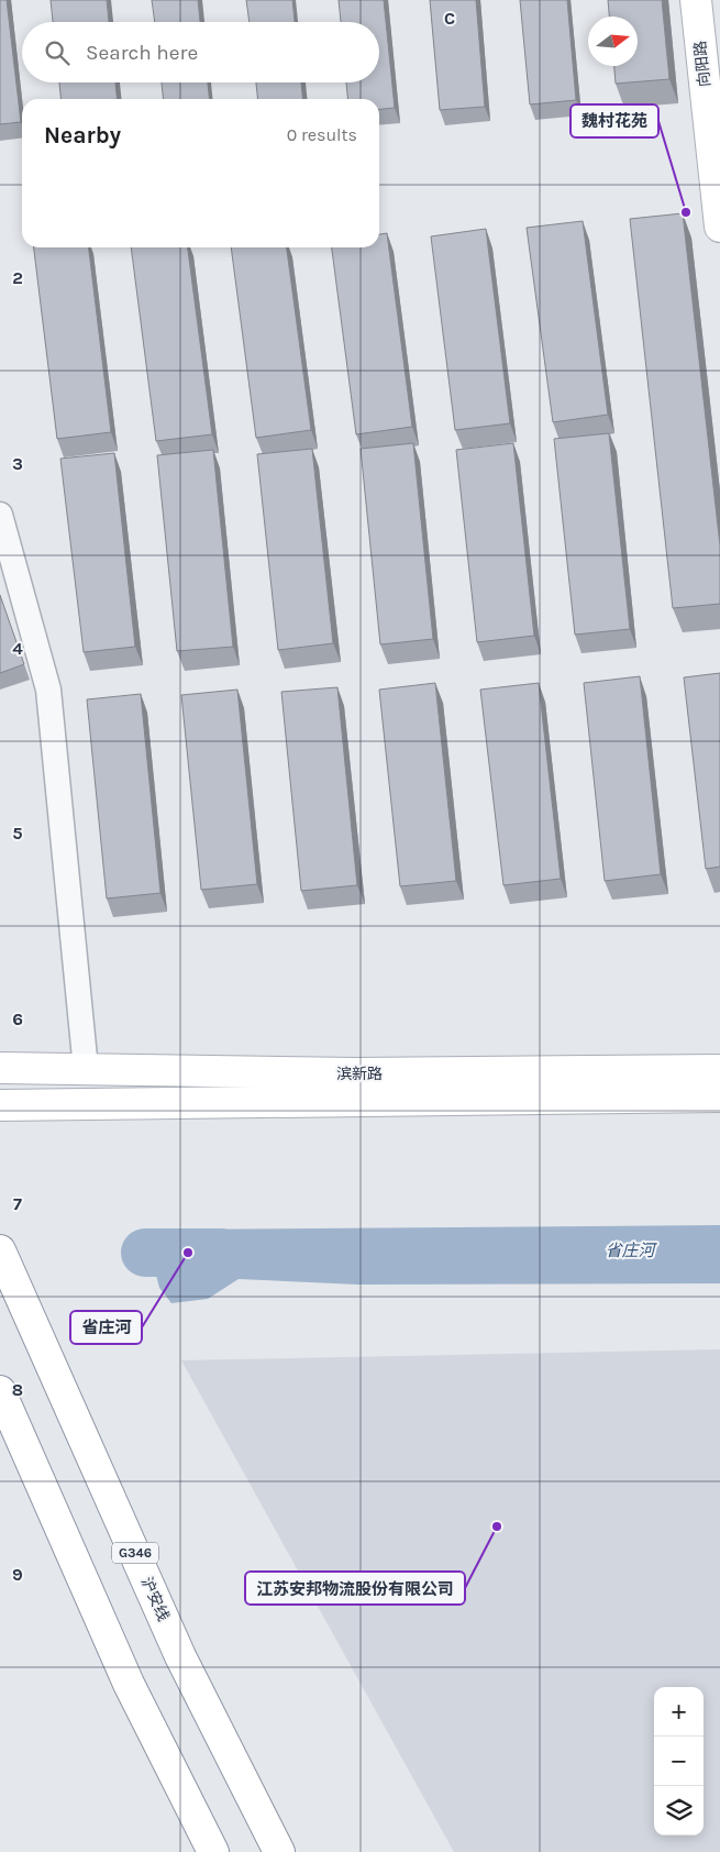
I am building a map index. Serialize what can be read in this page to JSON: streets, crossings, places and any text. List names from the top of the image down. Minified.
{"streets":{"main road":["向阳路","滨新路","G346","沪安线"]},"water":["省庄河"],"places":["魏村花苑","省庄河","江苏安邦物流股份有限公司"],"north":"right","page":{"search":"Search here","heading":["Nearby","0 results"],"map_buttons":["+","−"]},"grid":{"columns":["C"],"rows":["2","3","4","5","6","7","8","9"]}}
